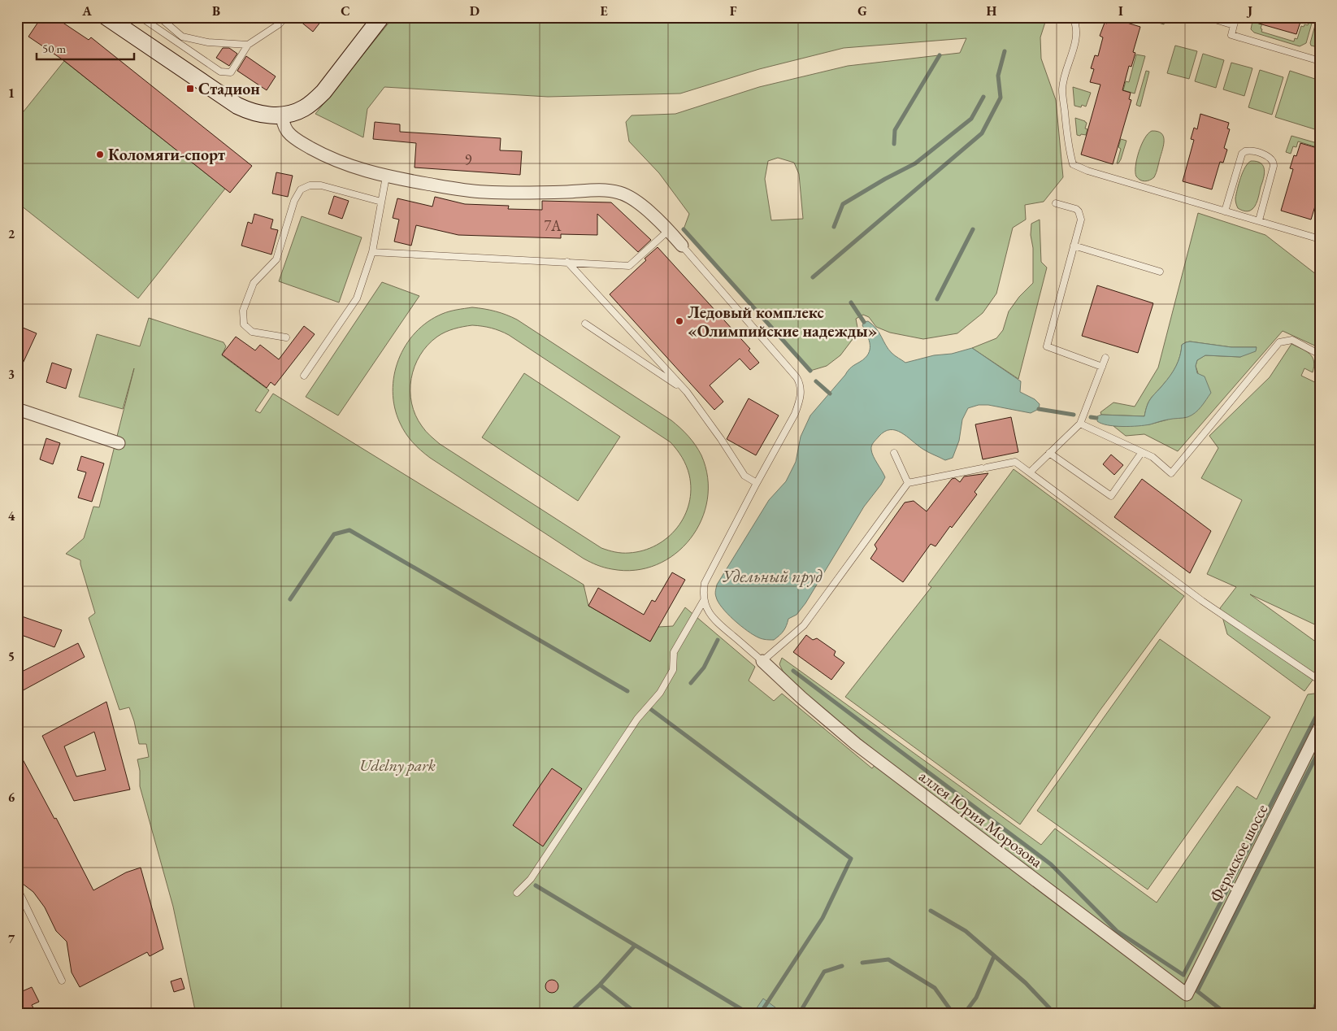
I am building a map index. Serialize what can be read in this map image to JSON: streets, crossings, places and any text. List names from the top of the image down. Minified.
{"streets":{"street":["аллея Юрия Морозова","Фермское шоссе"]},"crossings":[["аллея Юрия Морозова","Фермское шоссе"]],"water":["Удельный пруд"],"parks":["Udelny park"],"places":{"transit":["Стадион"],"other":["Коломяги-спорт","Ледовый комплекс «Олимпийские надежды»"]},"house_numbers":["9","7А"],"scale_bar":"50 m","grid":{"columns":["A","B","C","D","E","F","G","H","I","J"],"rows":["1","2","3","4","5","6","7"]}}
